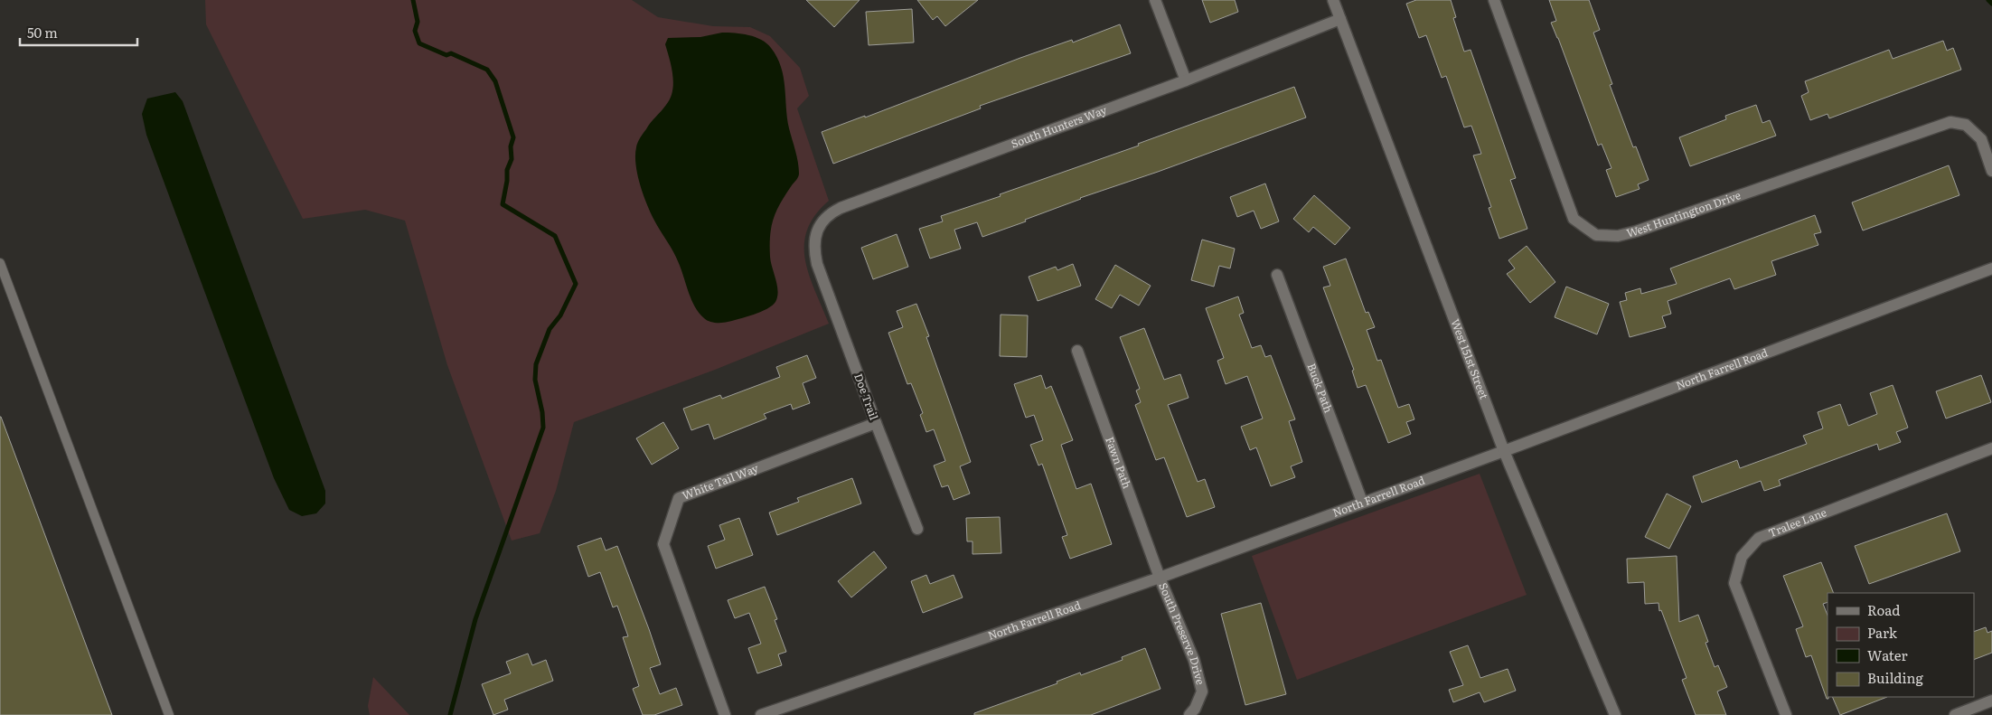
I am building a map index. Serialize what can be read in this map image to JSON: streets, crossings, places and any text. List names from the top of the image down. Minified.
{"streets":{"street":["South Hunters Way","West Huntington Drive","West 151st Street","North Farrell Road","Buck Path","Doe Trail","Fawn Path","White Tail Way","Tralee Lane","South Preserve Drive"]},"crossings":[["South Hunters Way","West 151st Street"],["South Hunters Way","Doe Trail"],["West 151st Street","North Farrell Road"],["North Farrell Road","Buck Path"],["North Farrell Road","Fawn Path"],["North Farrell Road","South Preserve Drive"],["Doe Trail","White Tail Way"],["Fawn Path","South Preserve Drive"]],"legend":["Road","Park","Water","Building"],"scale_bar":"50 m"}
